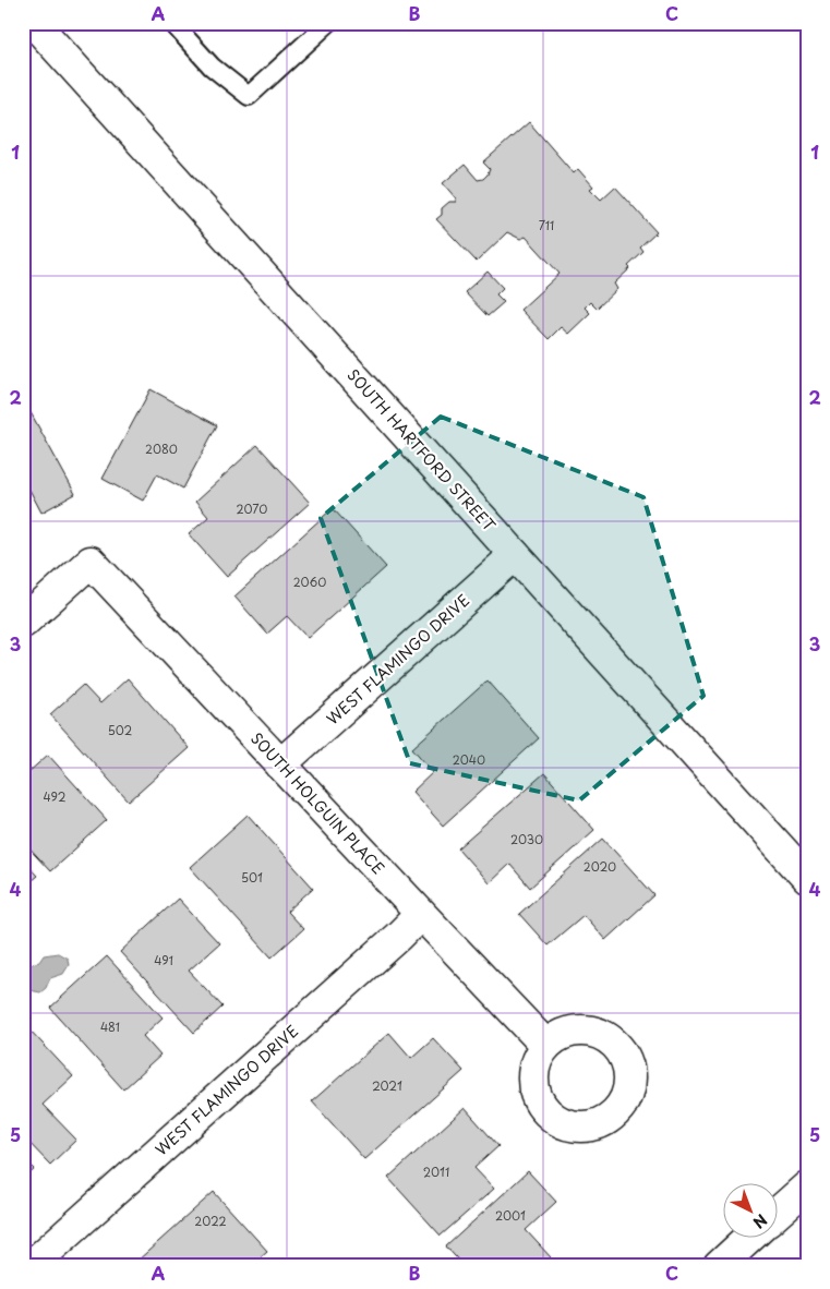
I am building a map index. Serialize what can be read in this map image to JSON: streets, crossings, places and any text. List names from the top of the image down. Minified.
{"streets":{"street":["SOUTH HARTFORD STREET","WEST FLAMINGO DRIVE","SOUTH HOLGUIN PLACE"]},"crossings":[["SOUTH HARTFORD STREET","WEST FLAMINGO DRIVE"],["WEST FLAMINGO DRIVE","SOUTH HOLGUIN PLACE"]],"house_numbers":["711","2080","2070","2060","502","2040","492","2030","2020","501","491","481","2021","2011","2001","2022"],"north":"bottom right","grid":{"columns":["A","B","C"],"rows":["1","2","3","4","5"]}}
